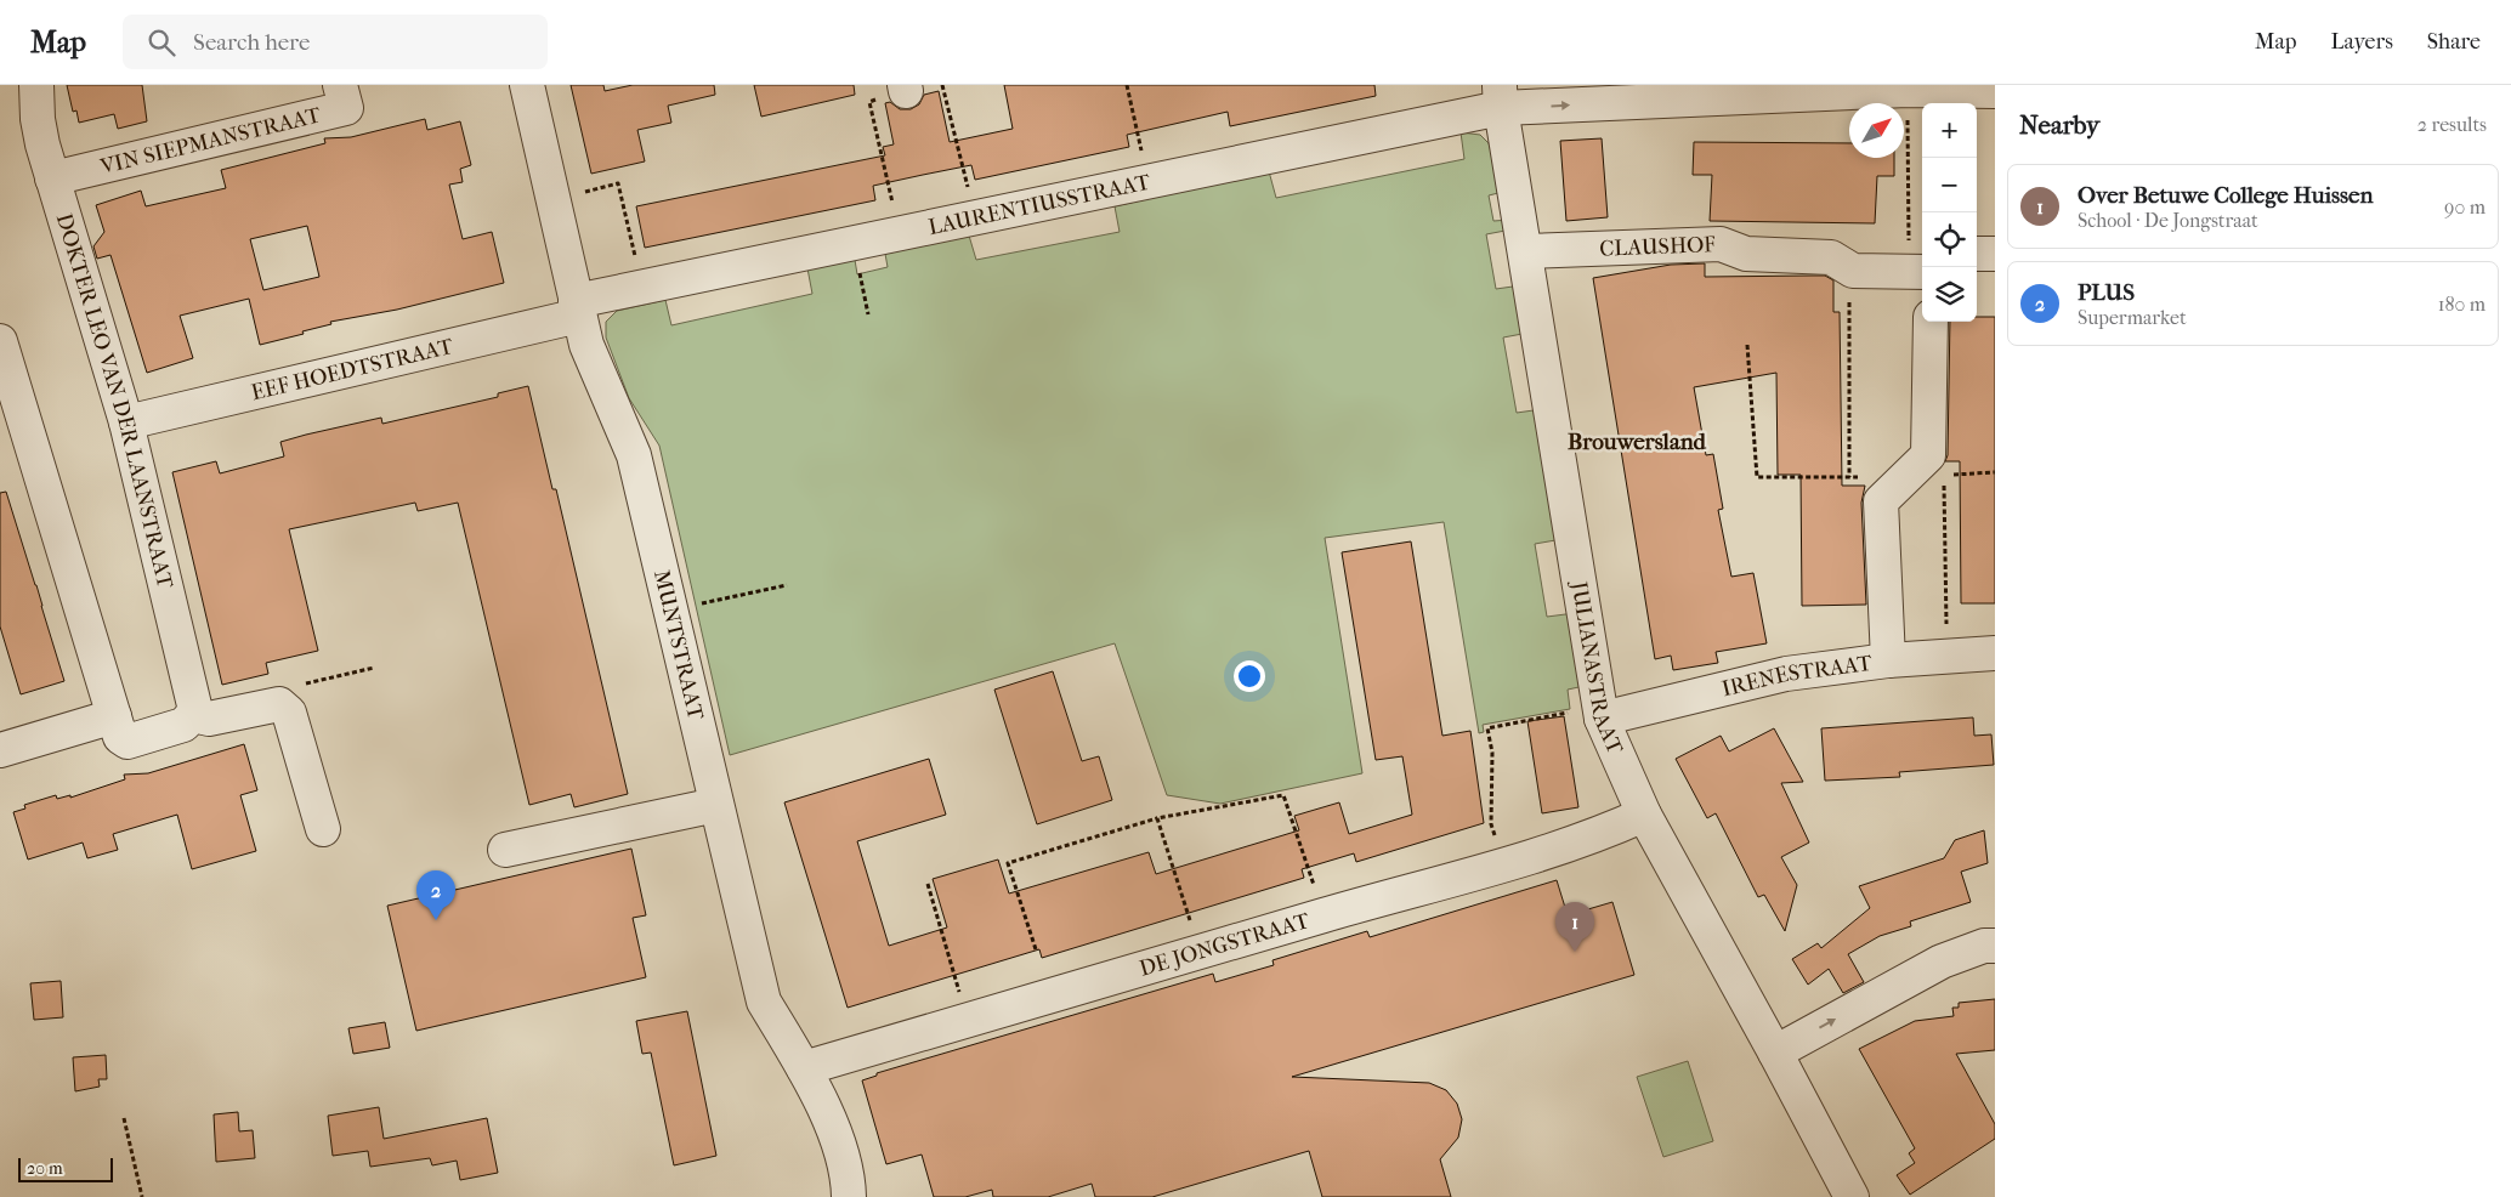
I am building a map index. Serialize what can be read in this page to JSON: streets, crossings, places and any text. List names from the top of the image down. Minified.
{"streets":{"street":["VIN SIEPMANSTRAAT","LAURENTIUSSTRAAT","CLAUSHOF","EEF HOEDTSTRAAT","DOKTER LEO VAN DER LAANSTRAAT","MUNTSTRAAT","JULIANASTRAAT","IRENESTRAAT","DE JONGSTRAAT"]},"crossings":[["VIN SIEPMANSTRAAT","DOKTER LEO VAN DER LAANSTRAAT"],["LAURENTIUSSTRAAT","EEF HOEDTSTRAAT"],["LAURENTIUSSTRAAT","MUNTSTRAAT"],["LAURENTIUSSTRAAT","JULIANASTRAAT"],["CLAUSHOF","JULIANASTRAAT"],["EEF HOEDTSTRAAT","DOKTER LEO VAN DER LAANSTRAAT"],["EEF HOEDTSTRAAT","MUNTSTRAAT"],["MUNTSTRAAT","DE JONGSTRAAT"],["JULIANASTRAAT","IRENESTRAAT"],["JULIANASTRAAT","DE JONGSTRAAT"]],"districts":["Brouwersland"],"scale_bar":"20 m","north":"top right","page":{"header":"Map","search":"Search here","nav":["Map","Layers","Share"],"heading":["Nearby","2 results"],"map_buttons":["+","−"],"list":[{"mark":"1","name":"Over Betuwe College Huissen","note":"School · De Jongstraat","value":"90 m"},{"mark":"2","name":"PLUS","note":"Supermarket","value":"180 m"}],"pins":["2","1"],"scale":"20 m"}}
